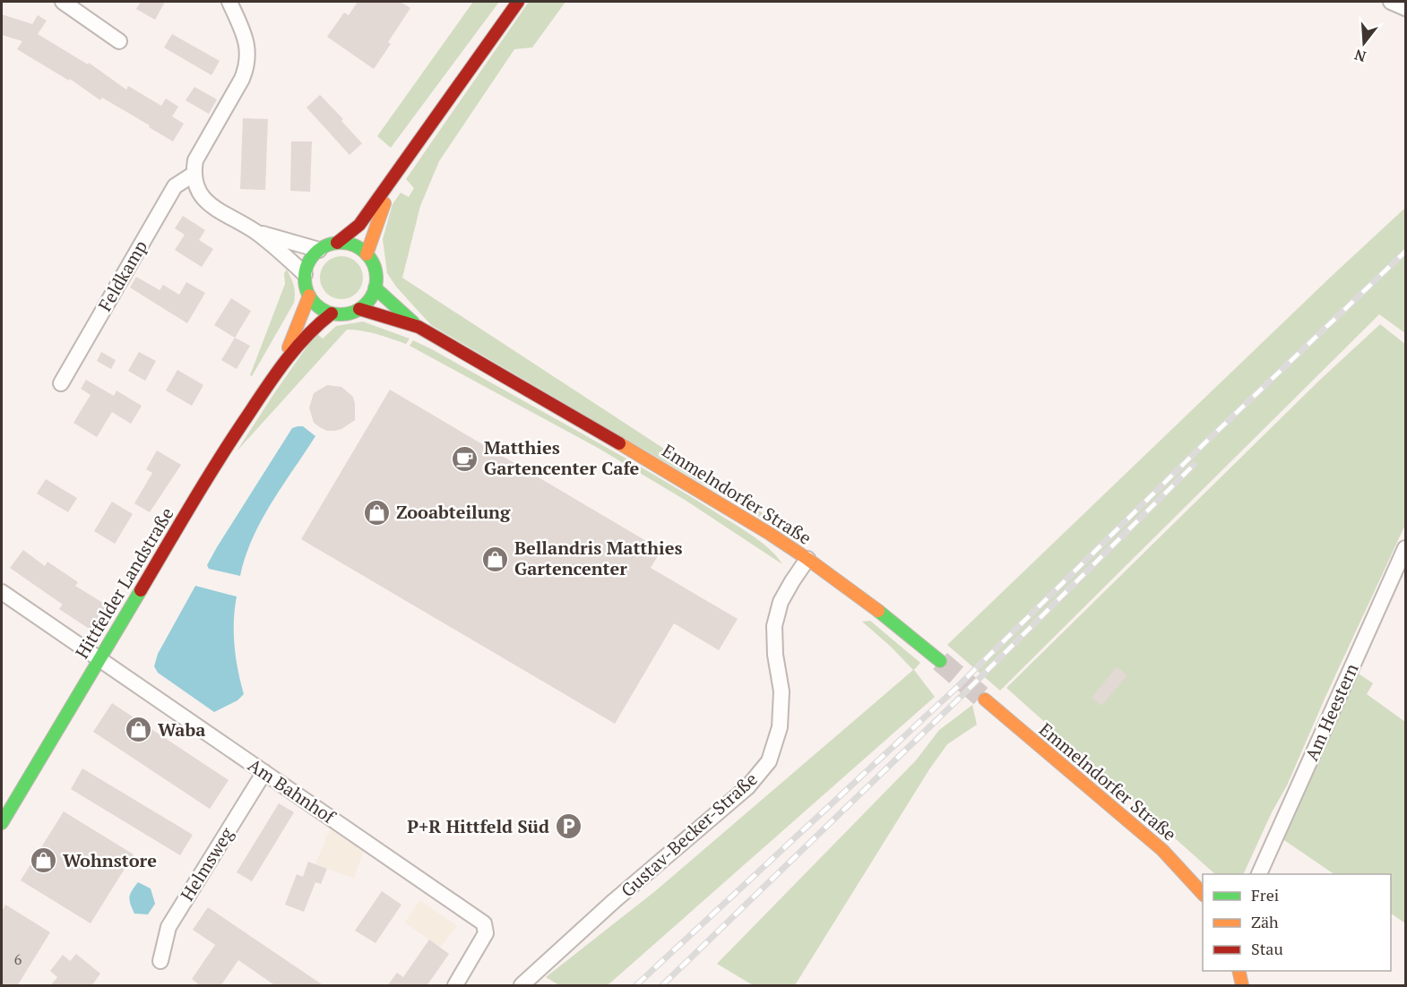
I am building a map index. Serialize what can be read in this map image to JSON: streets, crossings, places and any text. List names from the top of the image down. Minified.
{"streets":{"main road":["Emmelndorfer Straße","Hittfelder Landstraße"],"street":["Feldkamp","Am Heestern","Am Bahnhof","Gustav-Becker-Straße","Helmsweg"]},"crossings":[["Emmelndorfer Straße","Hittfelder Landstraße"],["Emmelndorfer Straße","Gustav-Becker-Straße"],["Hittfelder Landstraße","Am Bahnhof"],["Am Bahnhof","Helmsweg"]],"places":{"cafe":["Matthies Gartencenter Cafe"],"shop":["Zooabteilung","Bellandris Matthies Gartencenter","Waba","Wohnstore"],"parking":["P+R Hittfeld Süd"]},"house_numbers":["6"],"legend":["Frei","Zäh","Stau"],"north":"bottom"}
